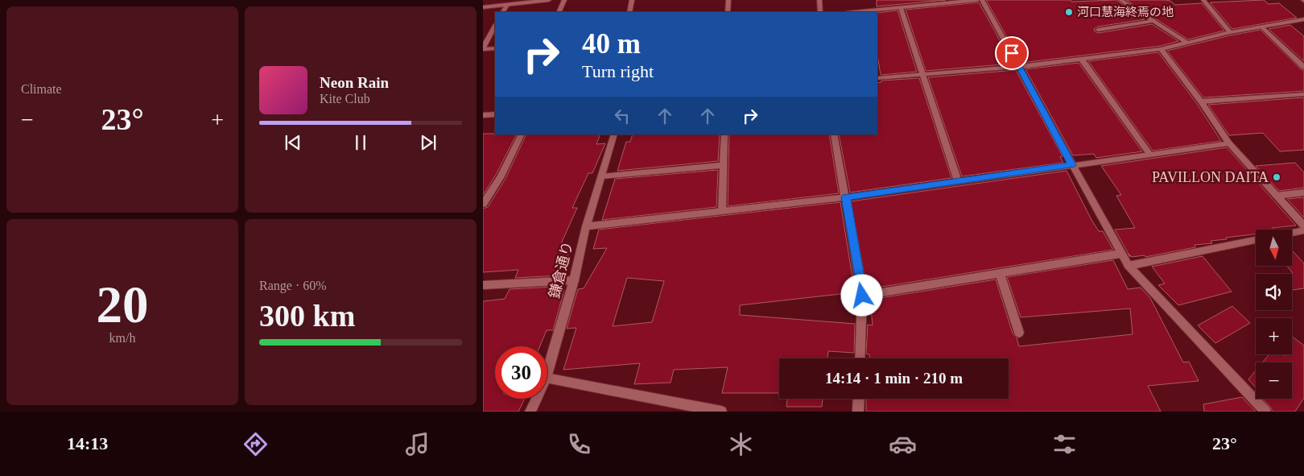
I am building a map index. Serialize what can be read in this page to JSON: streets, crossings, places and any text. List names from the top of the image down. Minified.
{"streets":{"street":["鎌倉通り"]},"places":["河口慧海終焉の地","PAVILLON DAITA"],"north":"bottom","page":{"tile":["Climate",["20","km/h"],["Range · 60%","300 km"]],"turn":["40 m","Turn right"],"song":["Neon Rain","Kite Club"],"heat":["−","23°","+"],"map_buttons":["+","−"],"limit":"30","trip":"14:14 · 1 min · 210 m","tabs":["14:13","23°"]}}
